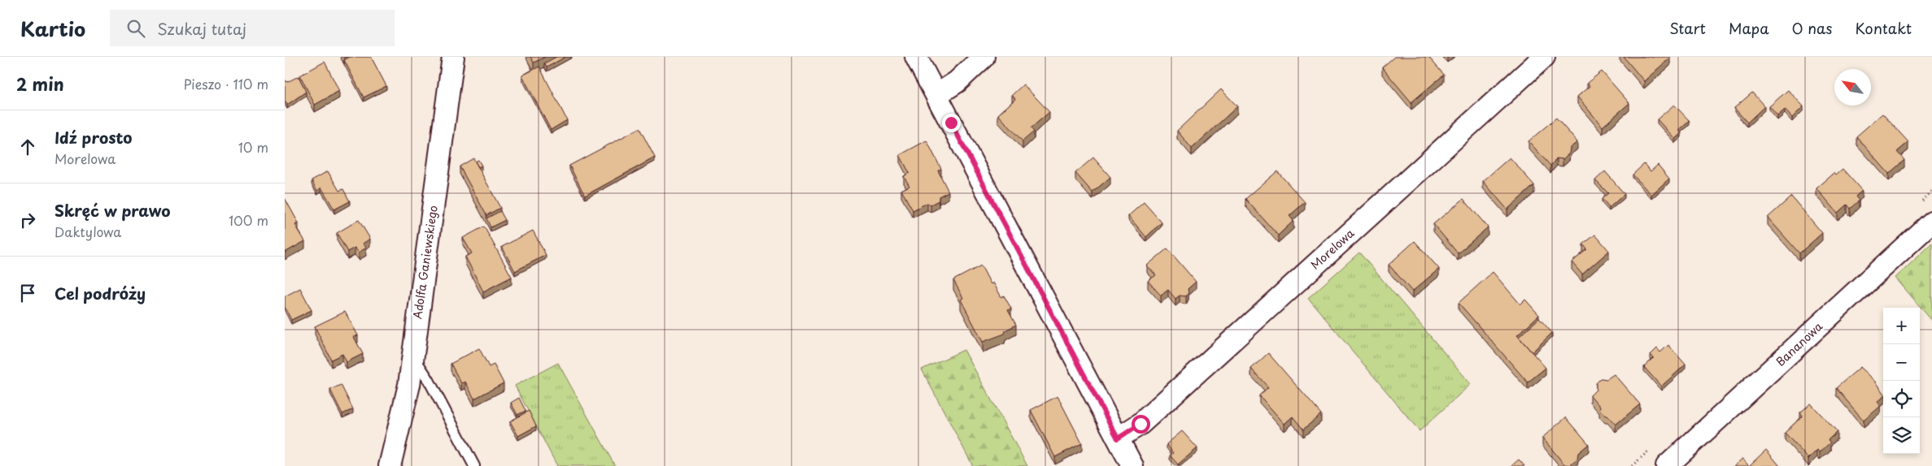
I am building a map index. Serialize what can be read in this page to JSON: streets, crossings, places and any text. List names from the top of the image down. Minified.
{"streets":{"street":["Morelowa","Adolfa Ganiewskiego","Bananowa"]},"north":"top left","page":{"header":"Kartio","search":"Szukaj tutaj","nav":["Start","Mapa","O nas","Kontakt"],"heading":["2 min","Pieszo · 110 m"],"list":[["Idź prosto","Morelowa","10 m"],["Skręć w prawo","Daktylowa","100 m"],"Cel podróży"],"map_buttons":["+","−"]}}
